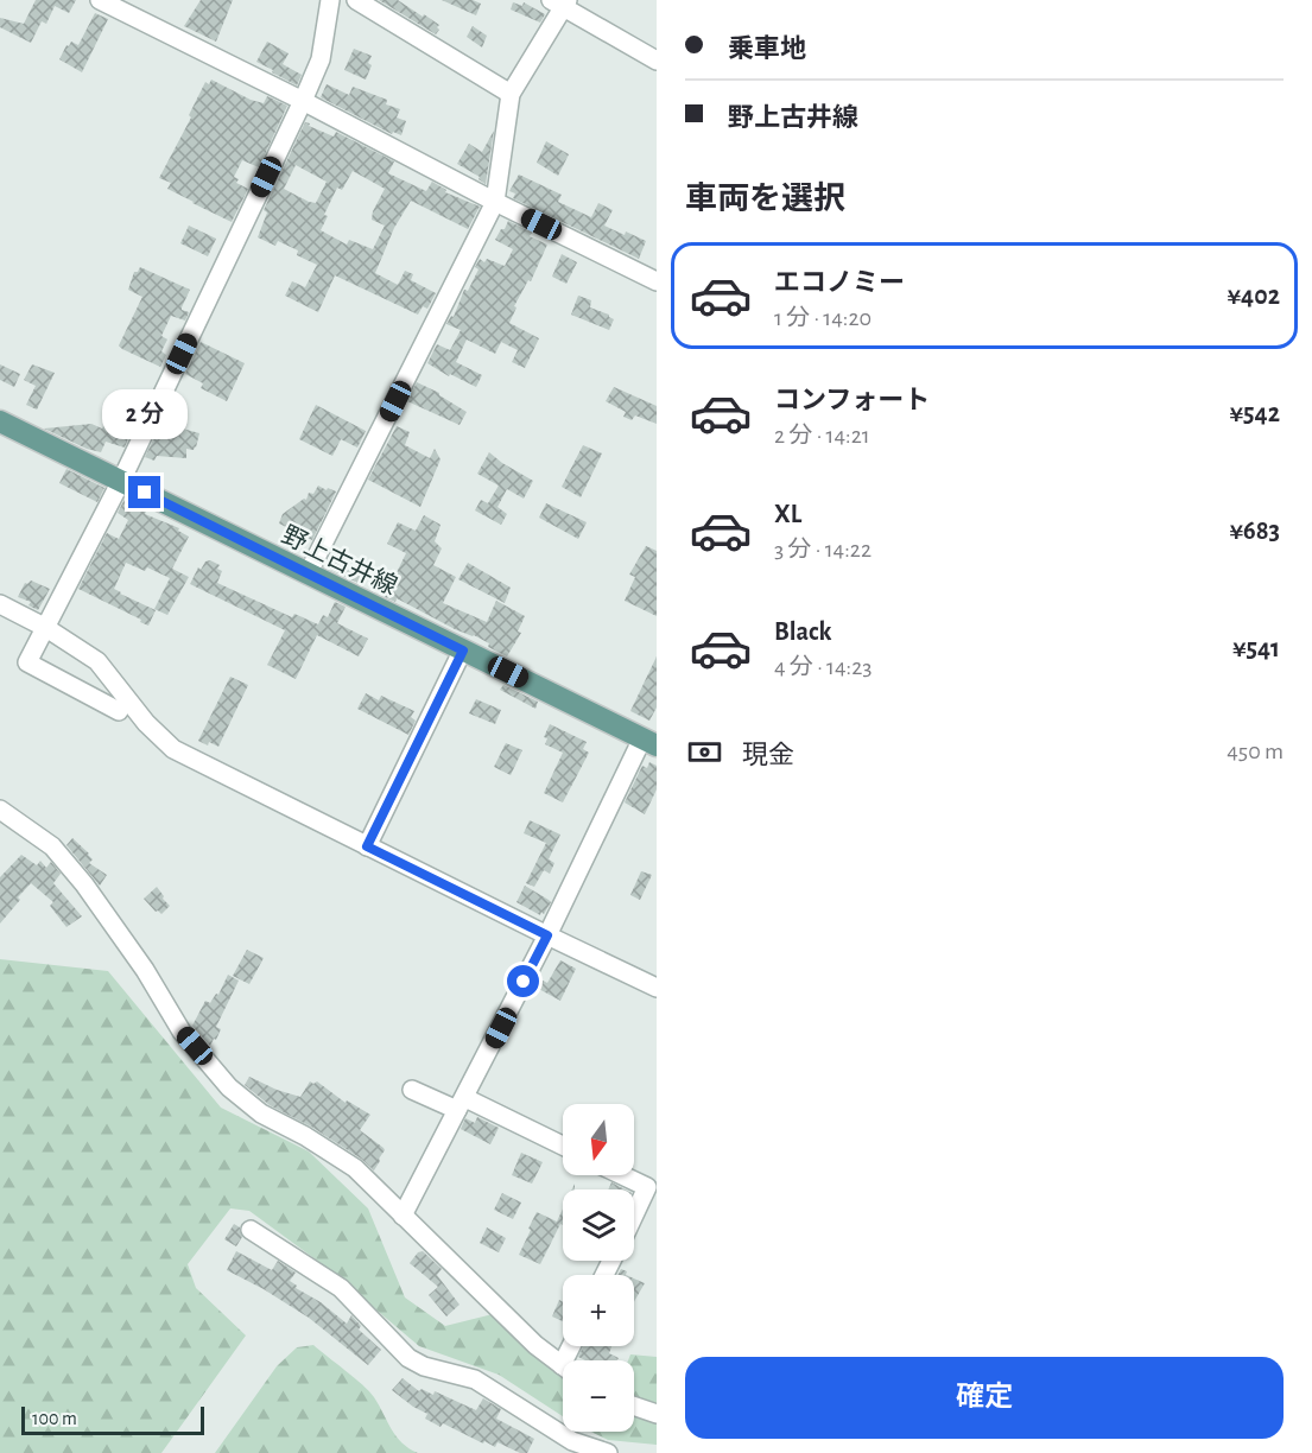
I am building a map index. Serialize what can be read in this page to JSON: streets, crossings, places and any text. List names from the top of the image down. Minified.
{"streets":{"main road":["野上古井線"]},"scale_bar":"100 m","north":"bottom","page":{"banner":["乗車地","野上古井線"],"heading":"車両を選択","list":[{"name":"エコノミー","note":"1 分 · 14:20","value":"¥402"},{"name":"コンフォート","note":"2 分 · 14:21","value":"¥542"},{"name":"XL","note":"3 分 · 14:22","value":"¥683"},{"name":"Black","note":"4 分 · 14:23","value":"¥541"}],"bubble":"2 分","pay":["現金","450 m"],"map_buttons":["+","−"],"buttons":"確定","scale":"100 m"}}
